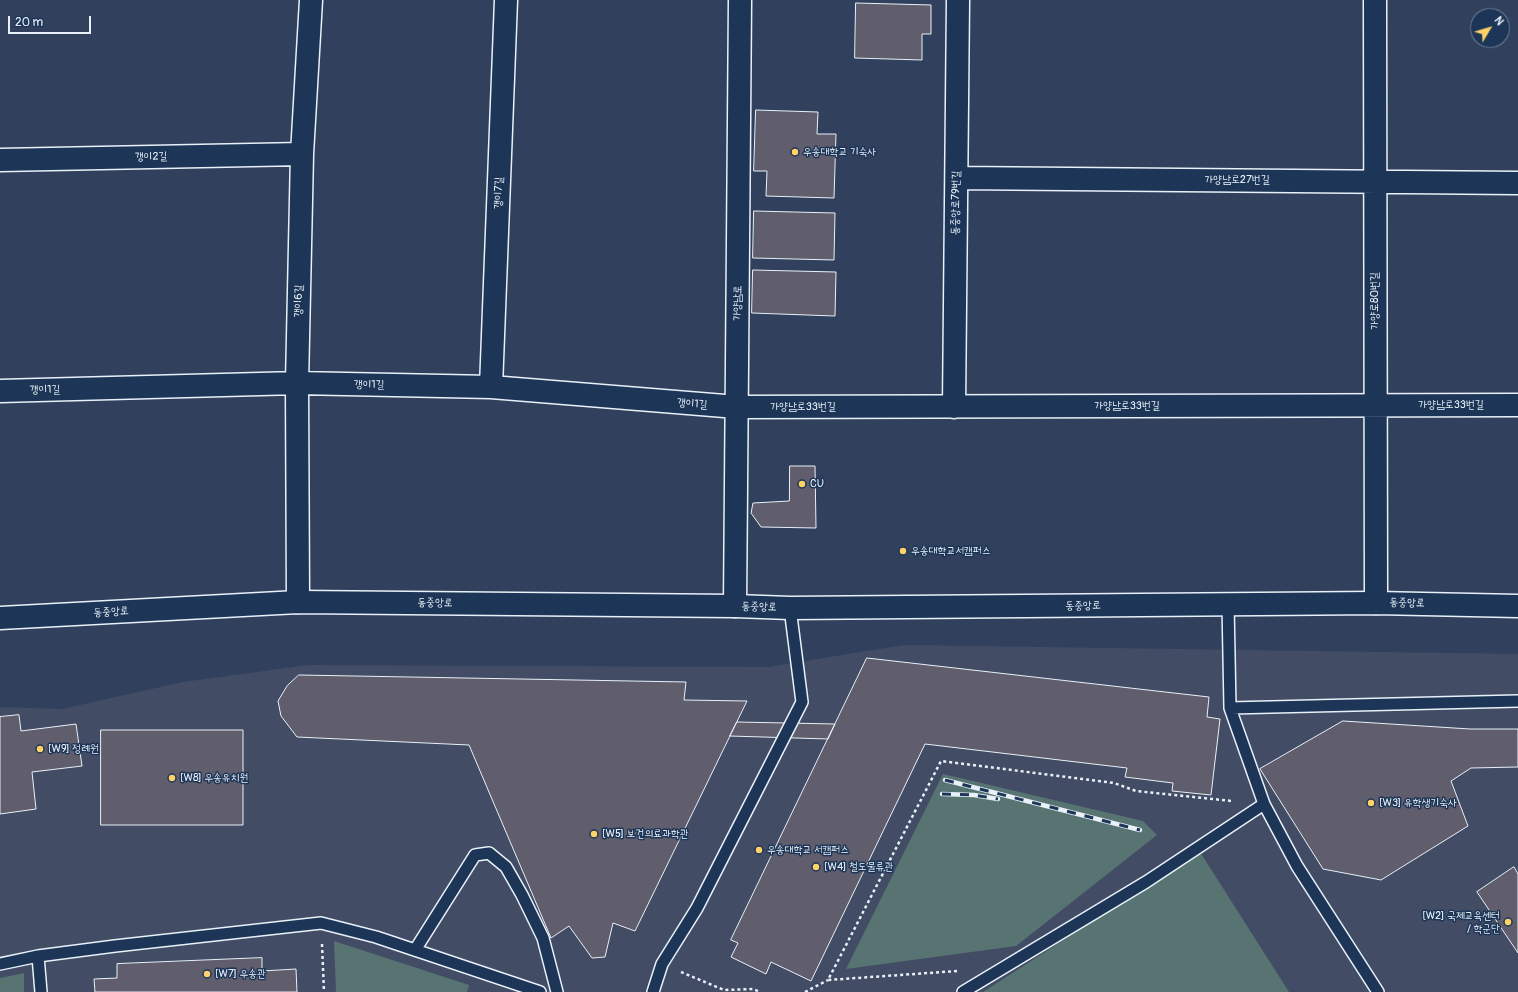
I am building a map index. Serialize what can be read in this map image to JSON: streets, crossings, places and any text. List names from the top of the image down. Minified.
{"streets":{"street":["갱이2길","가양남로27번길","갱이7길","동중앙로79번길","갱이6길","가양로80번길","가양남로","갱이1길","가양남로33번길","동중앙로"]},"crossings":[["갱이2길","갱이6길"],["가양남로27번길","동중앙로79번길"],["가양남로27번길","가양로80번길"],["갱이7길","갱이1길"],["동중앙로79번길","가양남로33번길"],["갱이6길","갱이1길"],["갱이6길","동중앙로"],["가양로80번길","가양남로33번길"],["가양로80번길","동중앙로"],["가양남로","갱이1길"],["가양남로","가양남로33번길"],["가양남로","동중앙로"],["갱이1길","가양남로33번길"]],"places":["우송대학교 기숙사","CU","우송대학교서캠퍼스","[W9] 정례원","[W8] 우송유치원","[W3] 유학생기숙사","[W5] 보건의료과학관","우송대학교 서캠퍼스","[W4] 철도물류관","[W2] 국제교육센터 / 학군단","[W7] 우송관"],"scale_bar":"20 m","north":"top right"}
